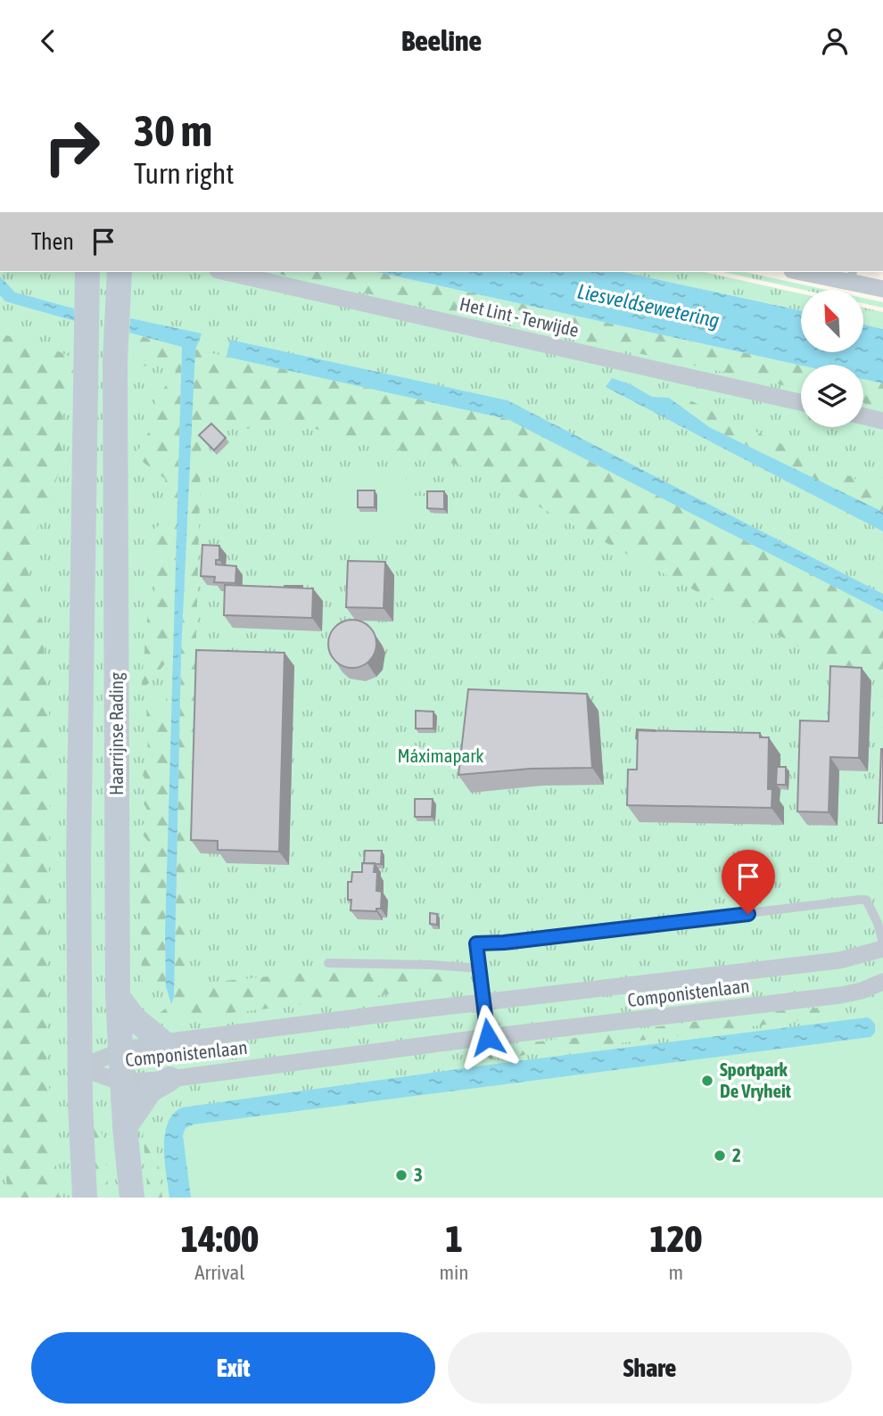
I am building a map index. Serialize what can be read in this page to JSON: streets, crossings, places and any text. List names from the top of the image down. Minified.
{"streets":{"main road":["Haarrijnse Rading"],"street":["Het Lint - Terwijde","Componistenlaan"]},"crossings":[["Haarrijnse Rading","Componistenlaan"]],"water":["Liesveldsewetering"],"parks":["Máximapark"],"places":["Sportpark De Vryheit","2","3"],"north":"top left","page":{"header":"Beeline","turn":["30 m","Turn right"],"then":"Then","eta":["14:00","Arrival","1","min","120","m"],"buttons":["Exit","Share"]}}
